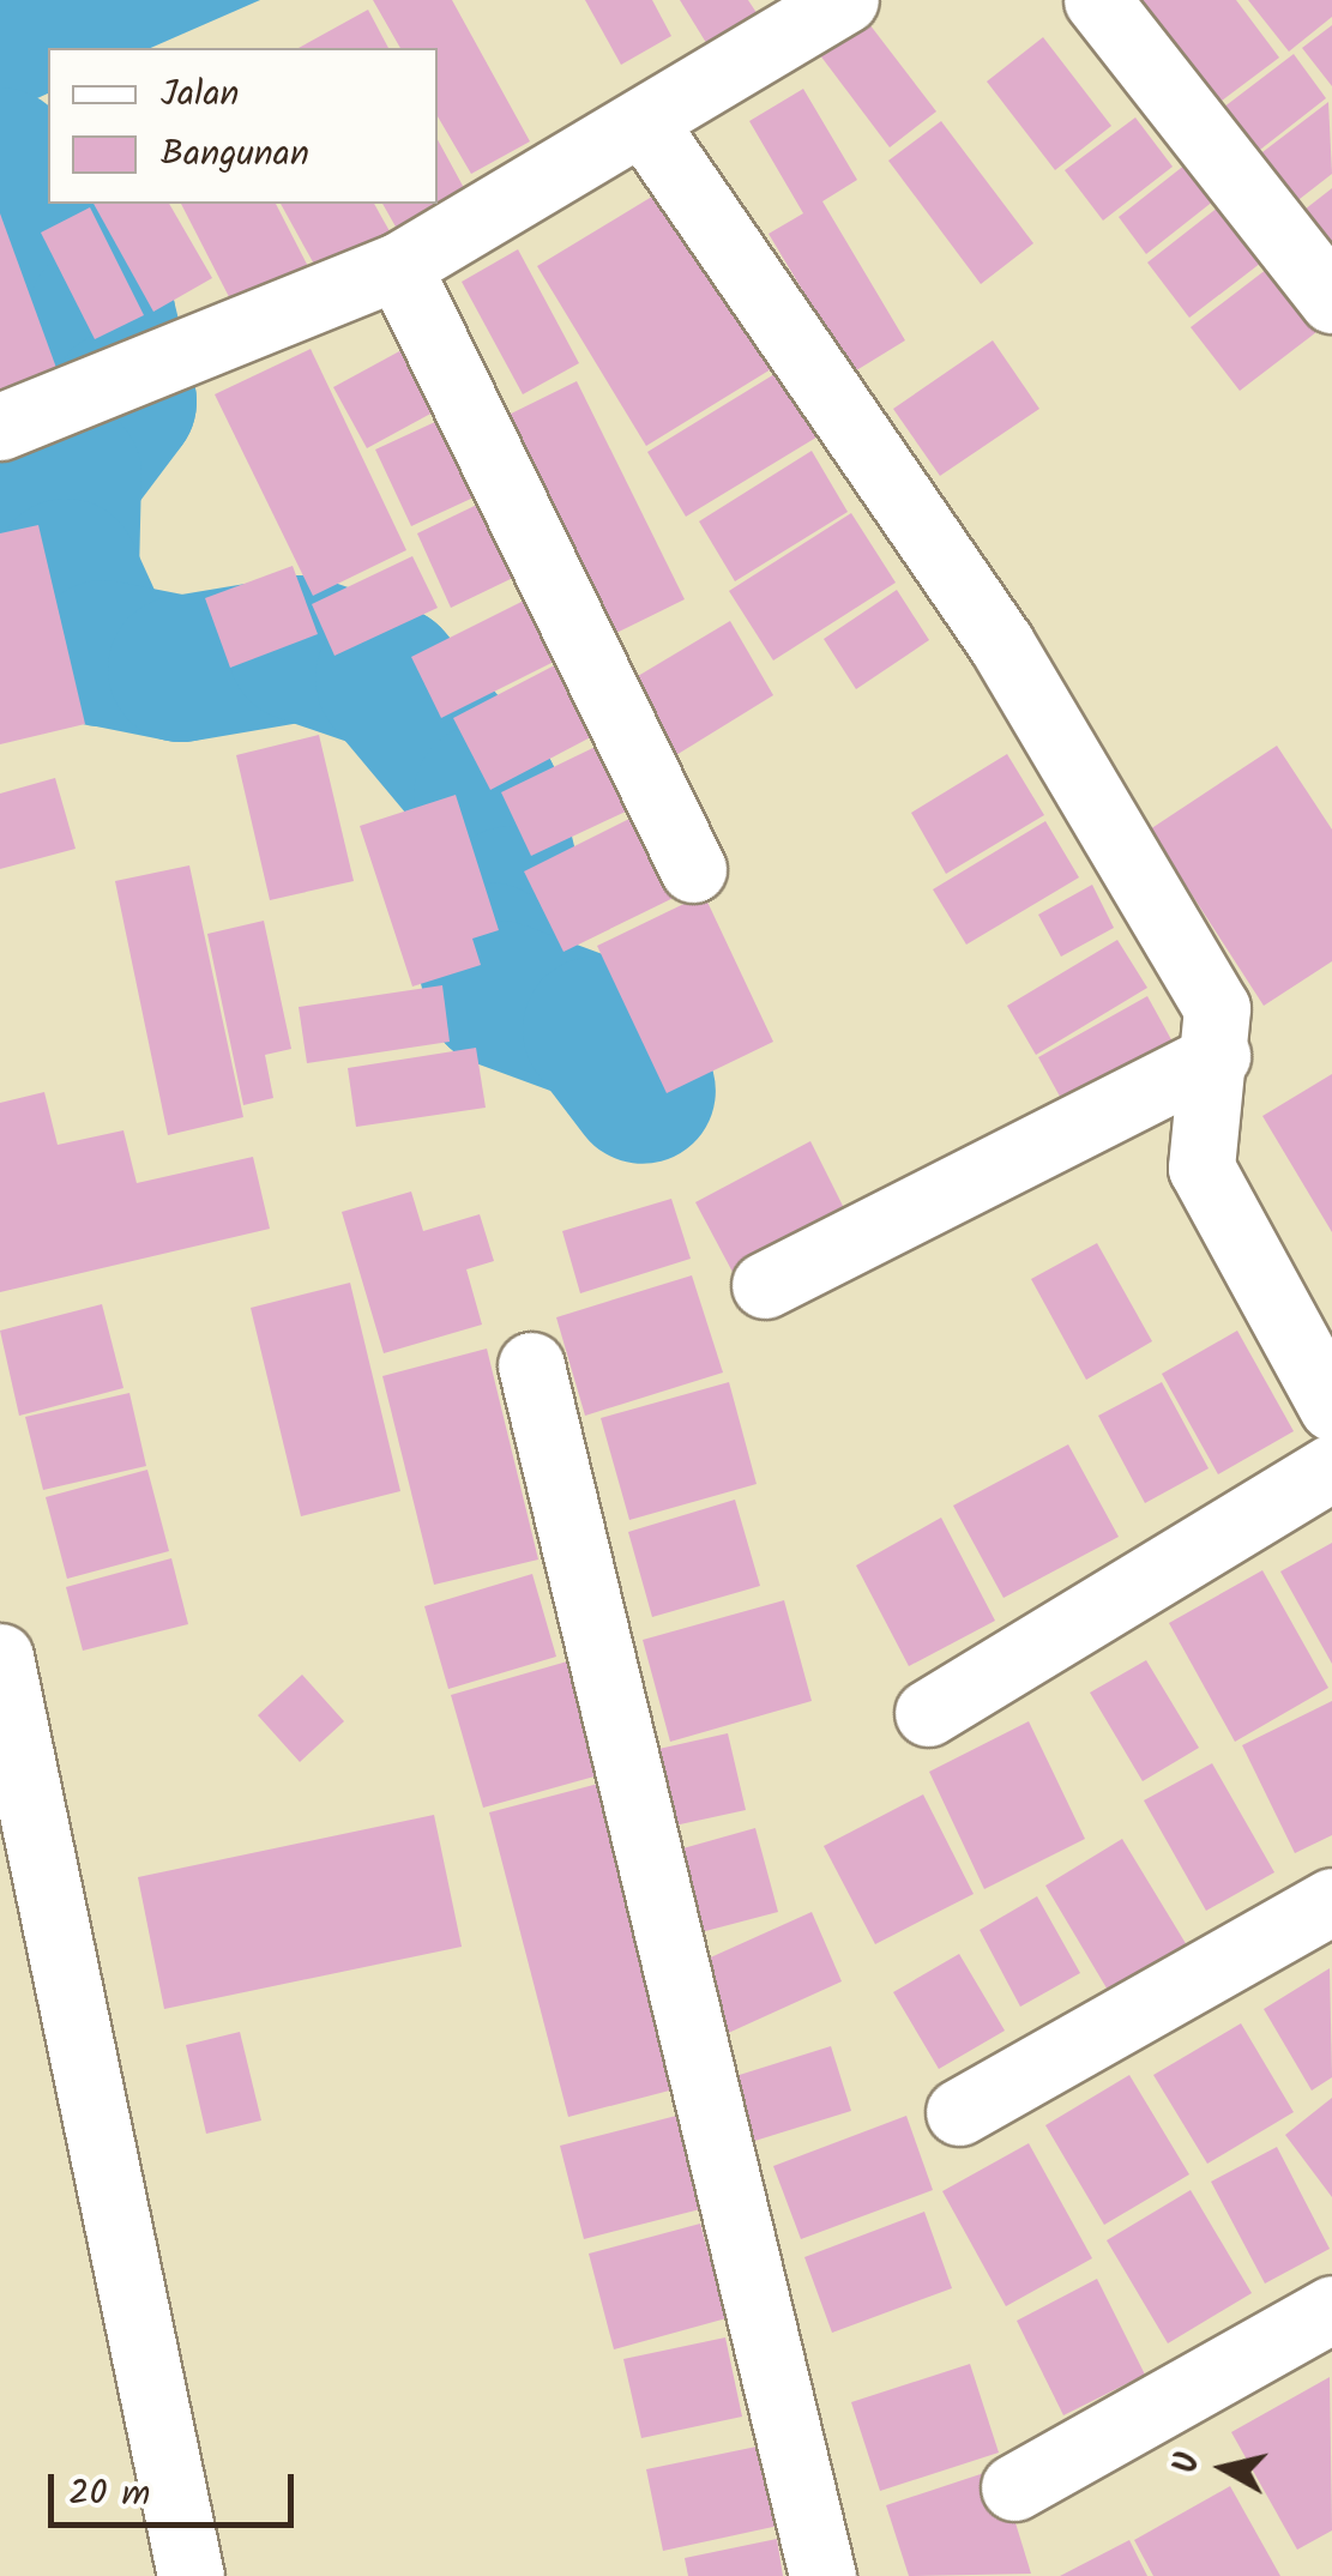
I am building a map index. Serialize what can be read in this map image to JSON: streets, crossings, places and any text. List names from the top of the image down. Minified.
{"legend":["Jalan","Bangunan"],"scale_bar":"20 m","north":"left"}
